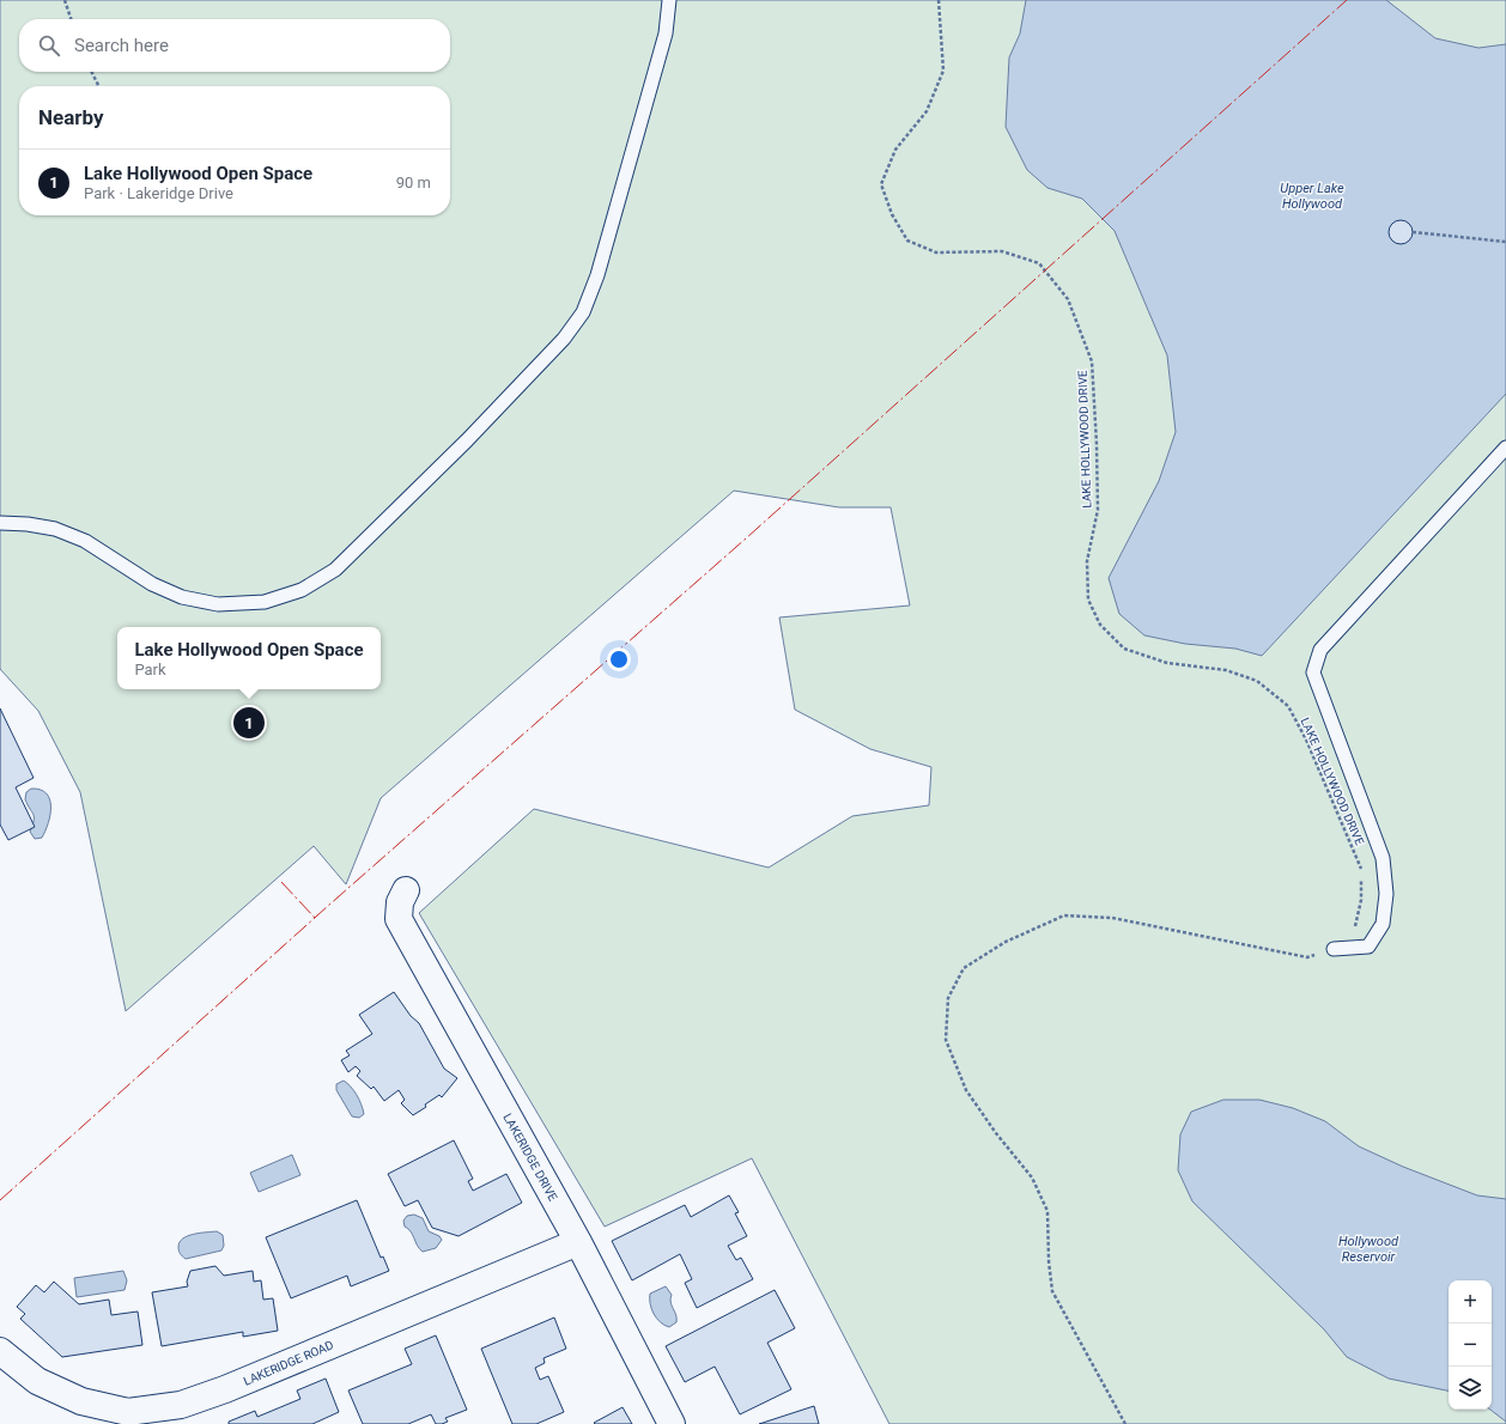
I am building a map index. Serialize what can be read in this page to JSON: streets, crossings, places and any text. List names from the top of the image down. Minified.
{"streets":{"street":["LAKERIDGE DRIVE","LAKERIDGE ROAD"],"path":["LAKE HOLLYWOOD DRIVE"]},"crossings":[["LAKERIDGE DRIVE","LAKERIDGE ROAD"]],"water":["Upper Lake Hollywood","Hollywood Reservoir"],"page":{"search":"Search here","heading":"Nearby","list":[{"mark":"1","name":"Lake Hollywood Open Space","note":"Park · Lakeridge Drive","value":"90 m"}],"popup":["Lake Hollywood Open Space","Park"],"pins":"1","map_buttons":["+","−"]}}
